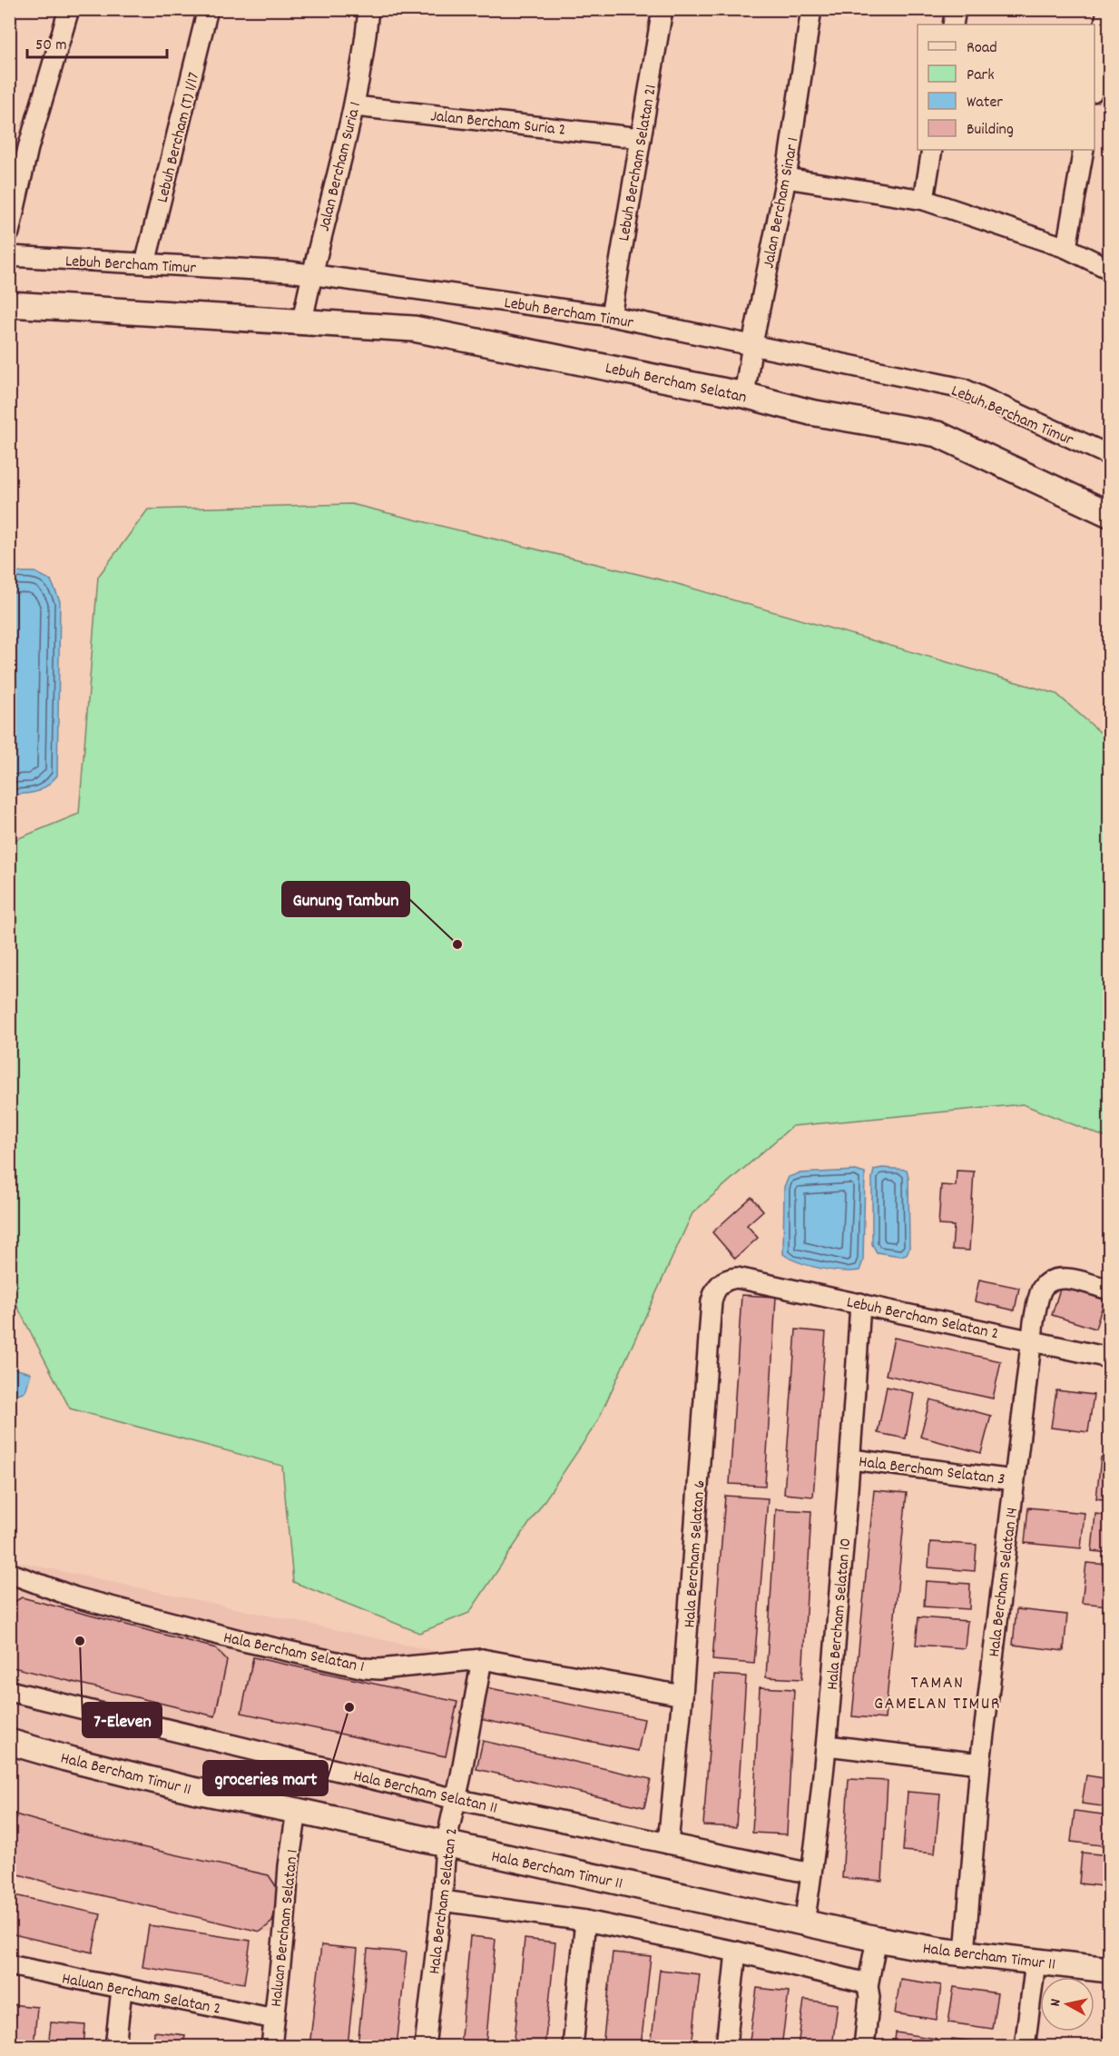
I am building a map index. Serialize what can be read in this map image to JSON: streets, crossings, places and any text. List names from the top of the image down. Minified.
{"streets":{"street":["Jalan Bercham Suria 2","Lebuh Bercham (T) 1/17","Lebuh Bercham Selatan 21","Jalan Bercham Suria 1","Jalan Bercham Sinar 1","Lebuh Bercham Timur","Lebuh Bercham Selatan","Lebuh Bercham Selatan 2","Hala Bercham Selatan 3","Hala Bercham Selatan 6","Hala Bercham Selatan 14","Hala Bercham Selatan 10","Hala Bercham Selatan 1","Hala Bercham Timur 11","Hala Bercham Selatan 11","Hala Bercham Selatan 2","Haluan Bercham Selatan 1","Haluan Bercham Selatan 2"]},"crossings":[["Jalan Bercham Suria 2","Lebuh Bercham Selatan 21"],["Jalan Bercham Suria 2","Jalan Bercham Suria 1"],["Lebuh Bercham (T) 1/17","Lebuh Bercham Timur"],["Lebuh Bercham Selatan 21","Lebuh Bercham Timur"],["Jalan Bercham Suria 1","Lebuh Bercham Timur"],["Jalan Bercham Suria 1","Lebuh Bercham Selatan"],["Jalan Bercham Sinar 1","Lebuh Bercham Timur"],["Jalan Bercham Sinar 1","Lebuh Bercham Selatan"],["Lebuh Bercham Selatan 2","Hala Bercham Selatan 6"],["Lebuh Bercham Selatan 2","Hala Bercham Selatan 14"],["Lebuh Bercham Selatan 2","Hala Bercham Selatan 10"],["Hala Bercham Selatan 3","Hala Bercham Selatan 14"],["Hala Bercham Selatan 3","Hala Bercham Selatan 10"],["Hala Bercham Selatan 6","Hala Bercham Selatan 1"],["Hala Bercham Selatan 6","Hala Bercham Selatan 11"],["Hala Bercham Selatan 14","Hala Bercham Timur 11"],["Hala Bercham Selatan 10","Hala Bercham Timur 11"],["Hala Bercham Selatan 10","Hala Bercham Selatan 11"],["Hala Bercham Selatan 1","Hala Bercham Selatan 2"],["Hala Bercham Timur 11","Hala Bercham Selatan 2"],["Hala Bercham Timur 11","Haluan Bercham Selatan 1"],["Hala Bercham Selatan 11","Hala Bercham Selatan 2"],["Haluan Bercham Selatan 1","Haluan Bercham Selatan 2"]],"districts":["TAMAN GAMELAN TIMUR"],"places":["Gunung Tambun","7-Eleven","groceries mart"],"legend":["Road","Park","Water","Building"],"scale_bar":"50 m","north":"left"}
